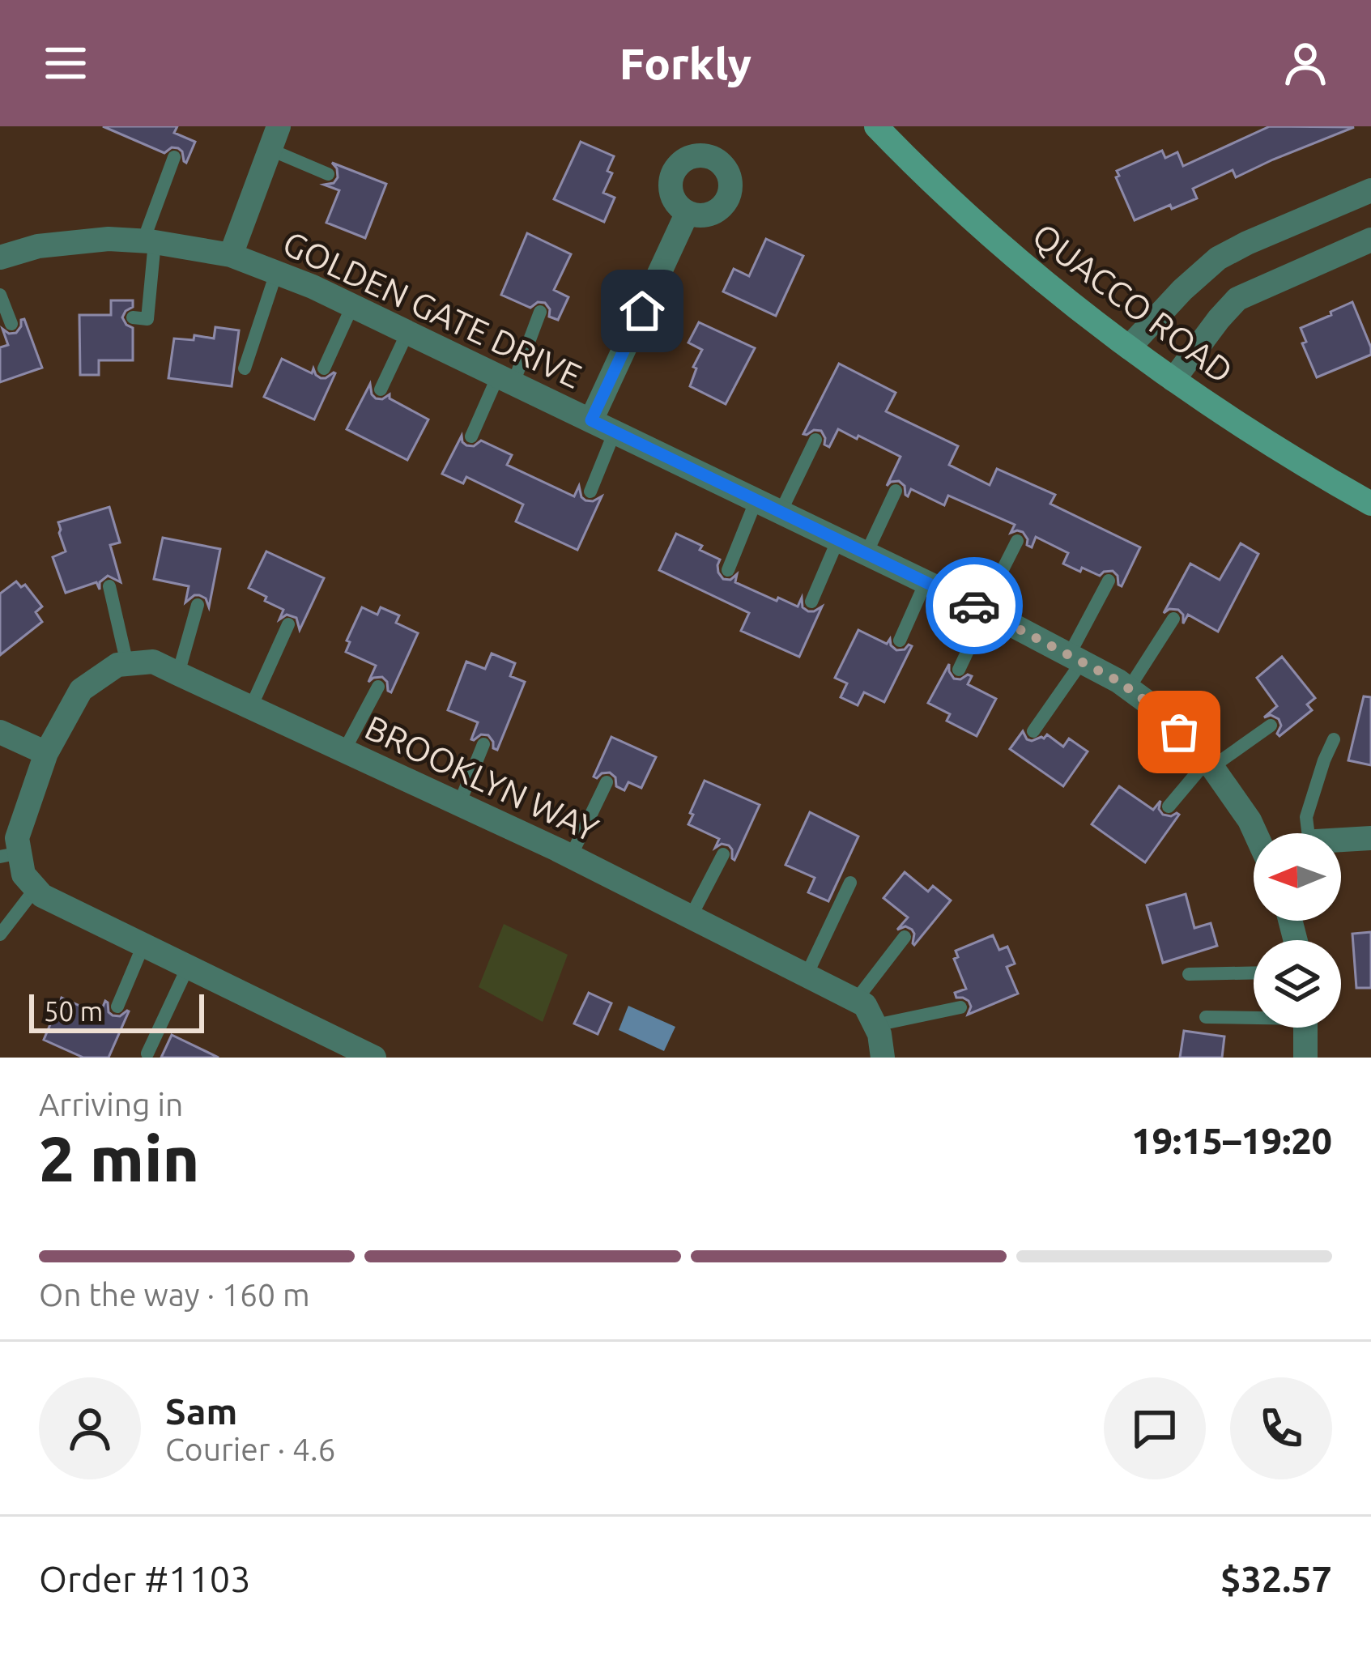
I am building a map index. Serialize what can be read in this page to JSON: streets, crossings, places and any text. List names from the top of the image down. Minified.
{"streets":{"street":["QUACCO ROAD","GOLDEN GATE DRIVE","BROOKLYN WAY"]},"scale_bar":"50 m","north":"left","page":{"header":"Forkly","scale":"50 m","heading":["2 min","Arriving in","19:15–19:20"],"panel":["Sam","Courier · 4.6","Order #1103","$32.57"],"bar":"On the way · 160 m"}}
